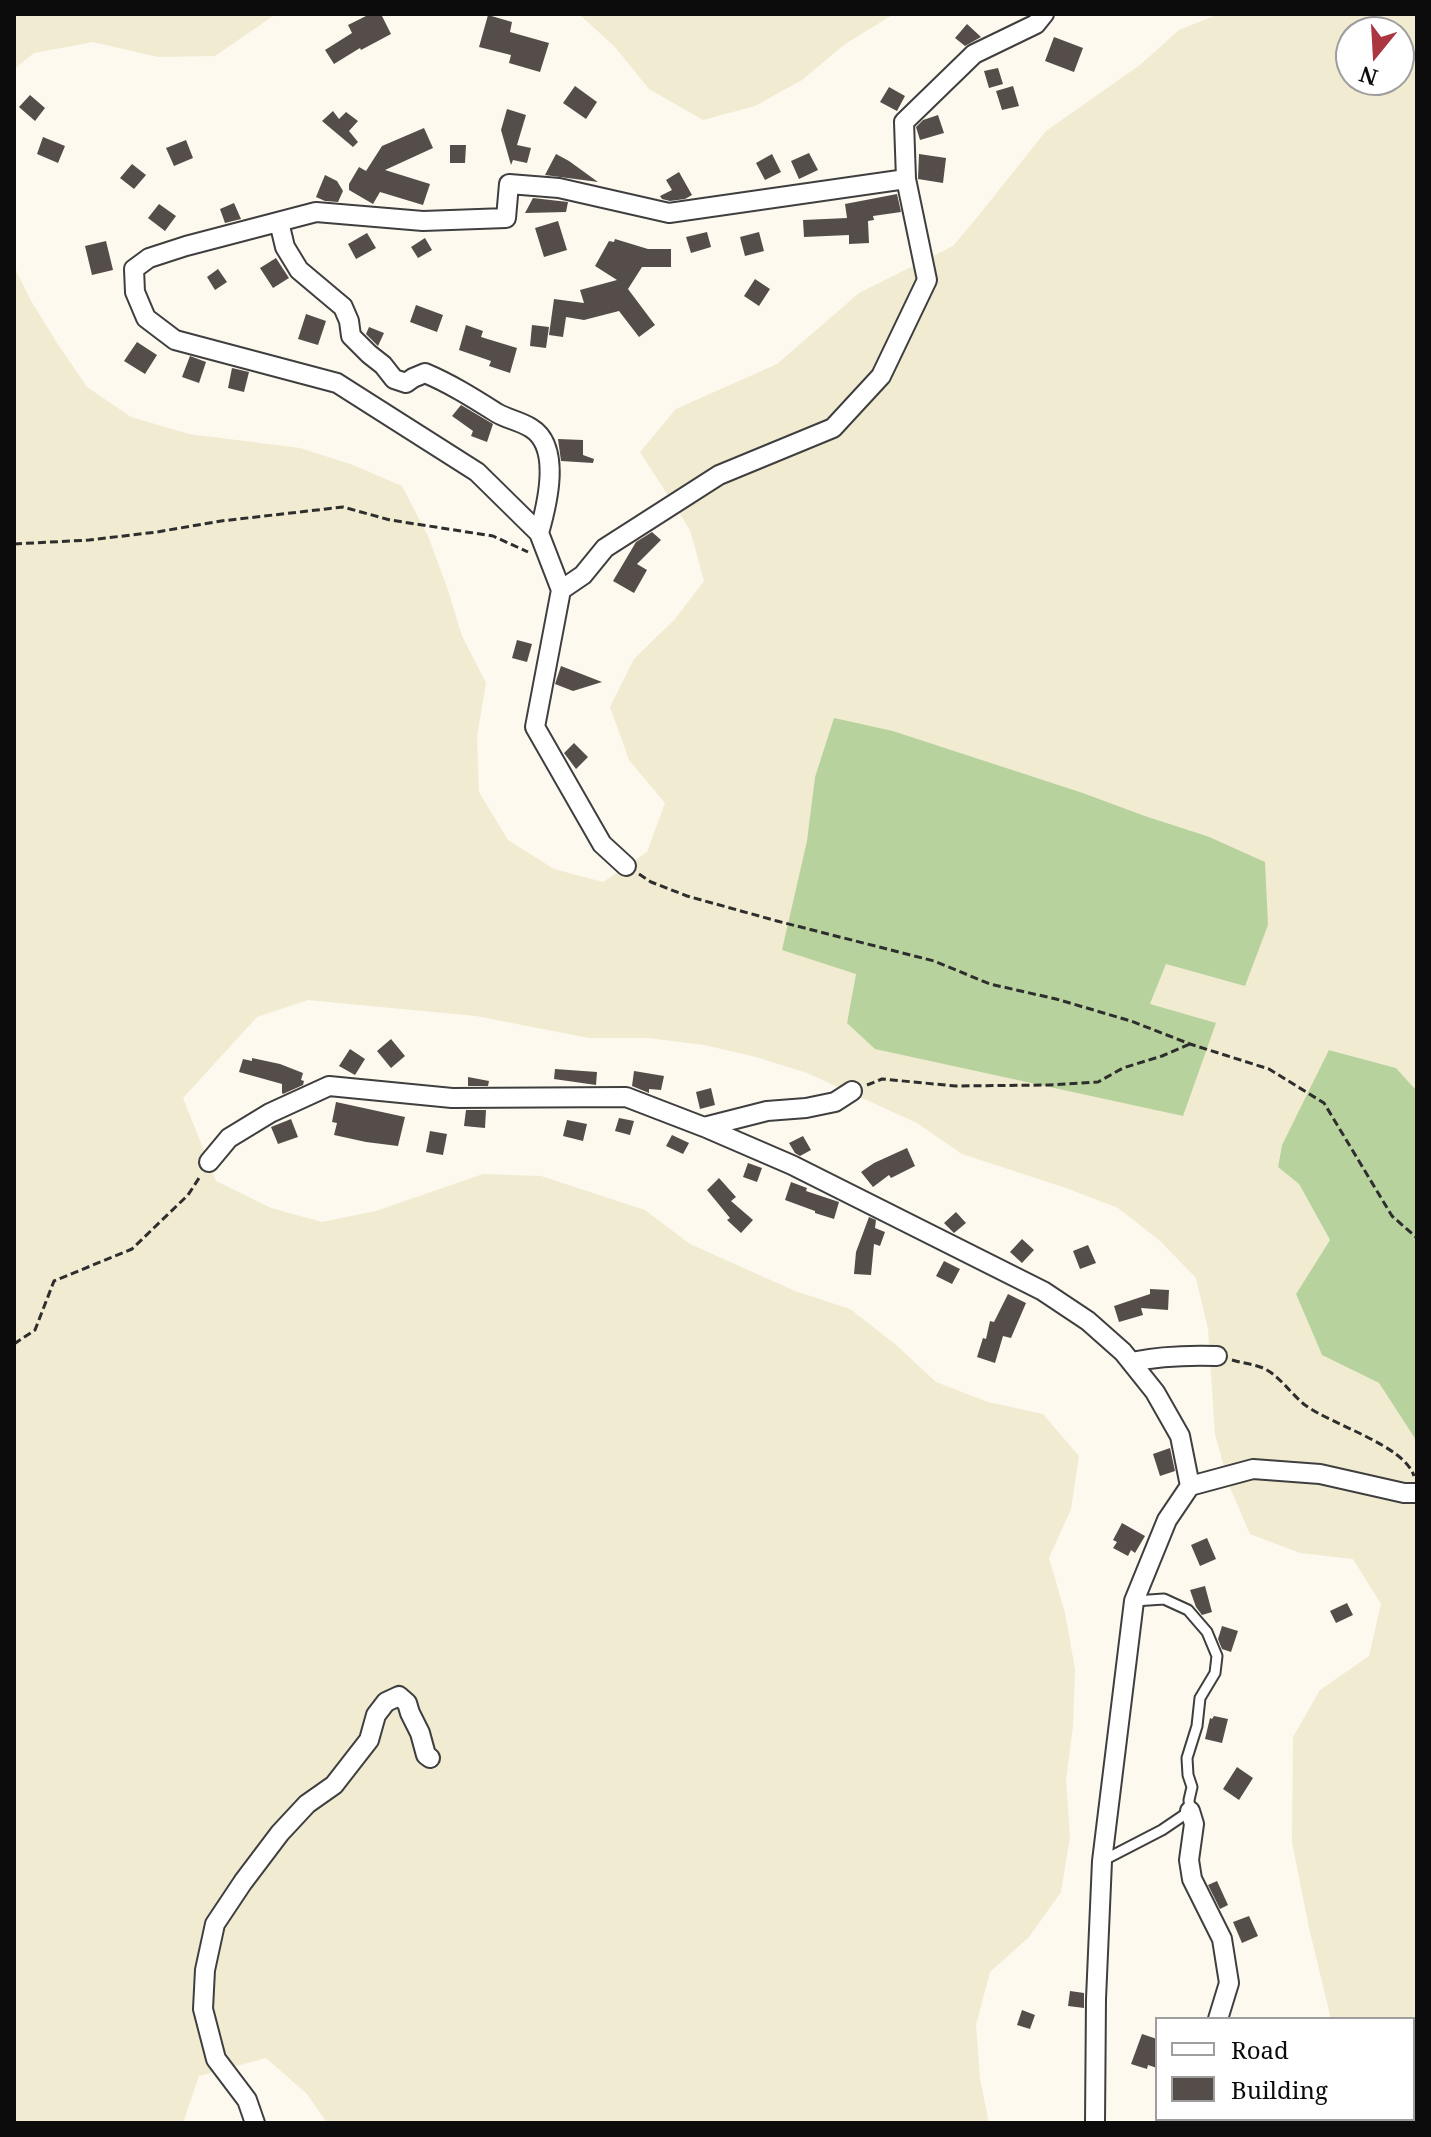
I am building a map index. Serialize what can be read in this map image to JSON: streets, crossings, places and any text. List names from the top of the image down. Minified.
{"legend":["Road","Building"],"north":"bottom"}
